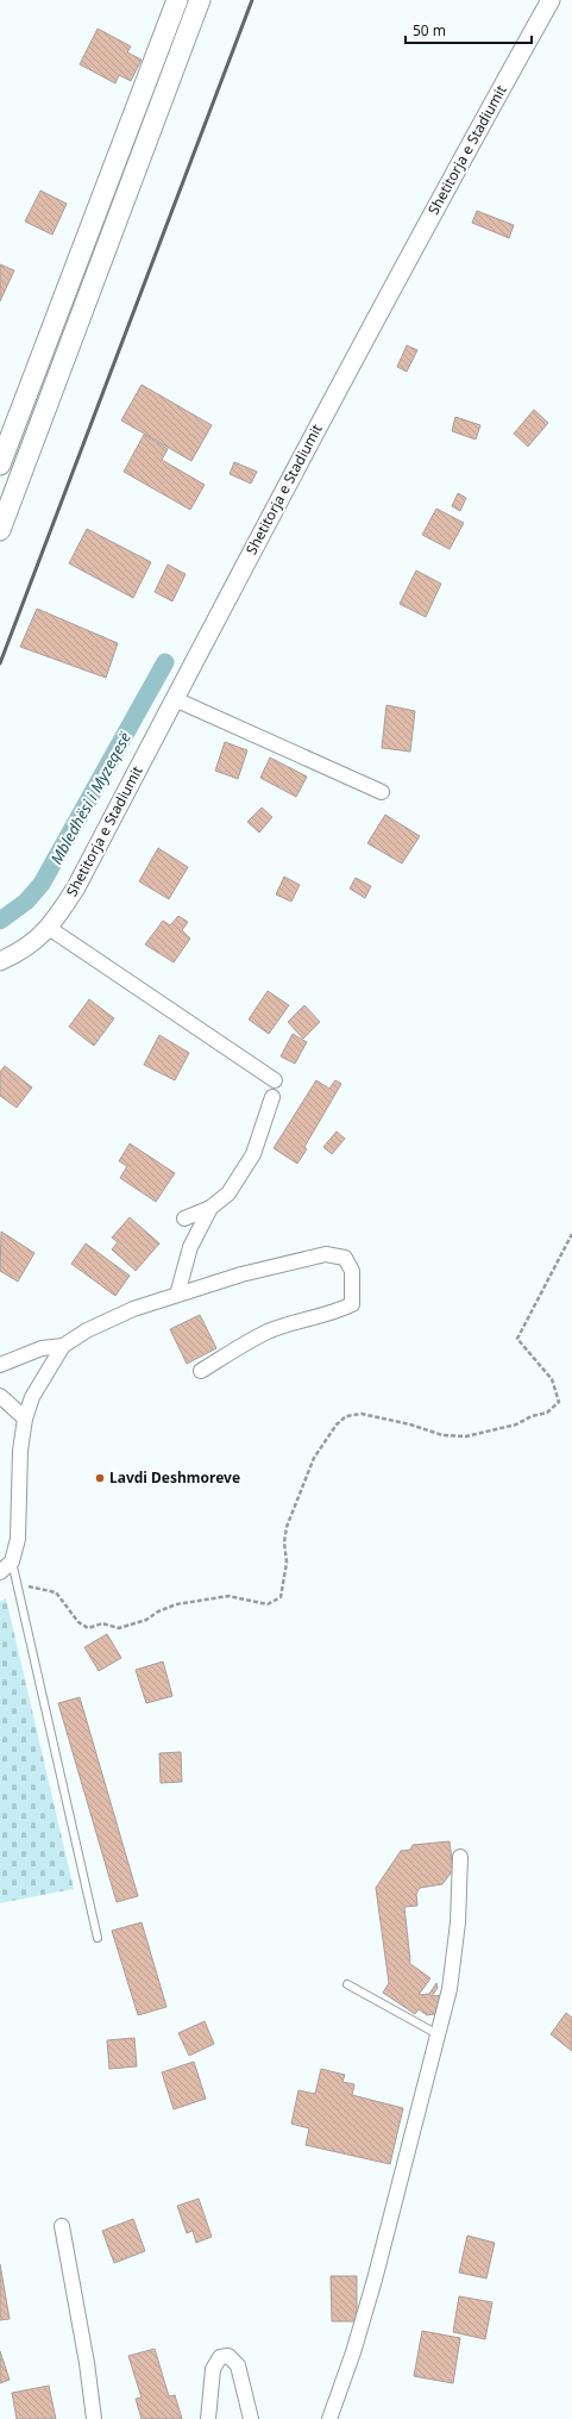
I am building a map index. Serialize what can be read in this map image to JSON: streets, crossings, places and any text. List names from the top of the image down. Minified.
{"streets":{"street":["Shetitorja e Stadiumit"]},"water":["Mbledhësi i Myzeqesë"],"places":["Lavdi Deshmoreve"],"scale_bar":"50 m"}
